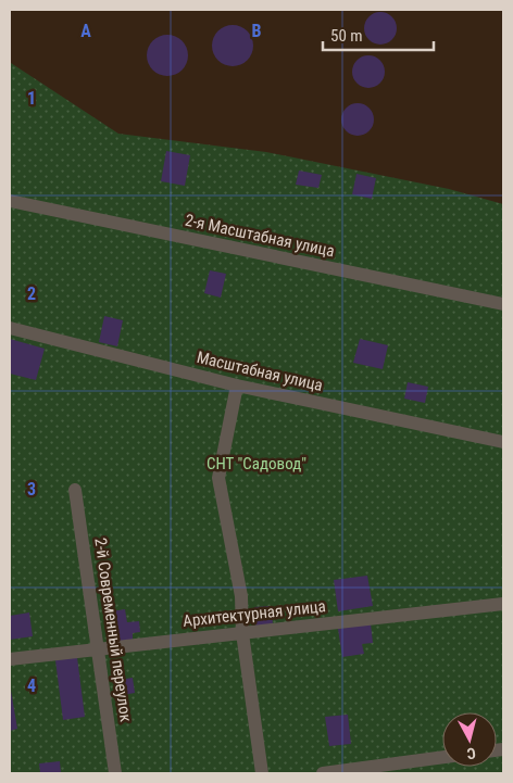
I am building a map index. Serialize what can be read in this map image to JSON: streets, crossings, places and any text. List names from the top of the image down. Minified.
{"streets":{"lane":["2-я Масштабная улица","Масштабная улица","Архитектурная улица","2-й Современный переулок"]},"crossings":[["Архитектурная улица","2-й Современный переулок"]],"parks":["СНТ \"Садовод\""],"scale_bar":"50 m","north":"bottom","grid":{"columns":["A","B"],"rows":["1","2","3","4"]}}
